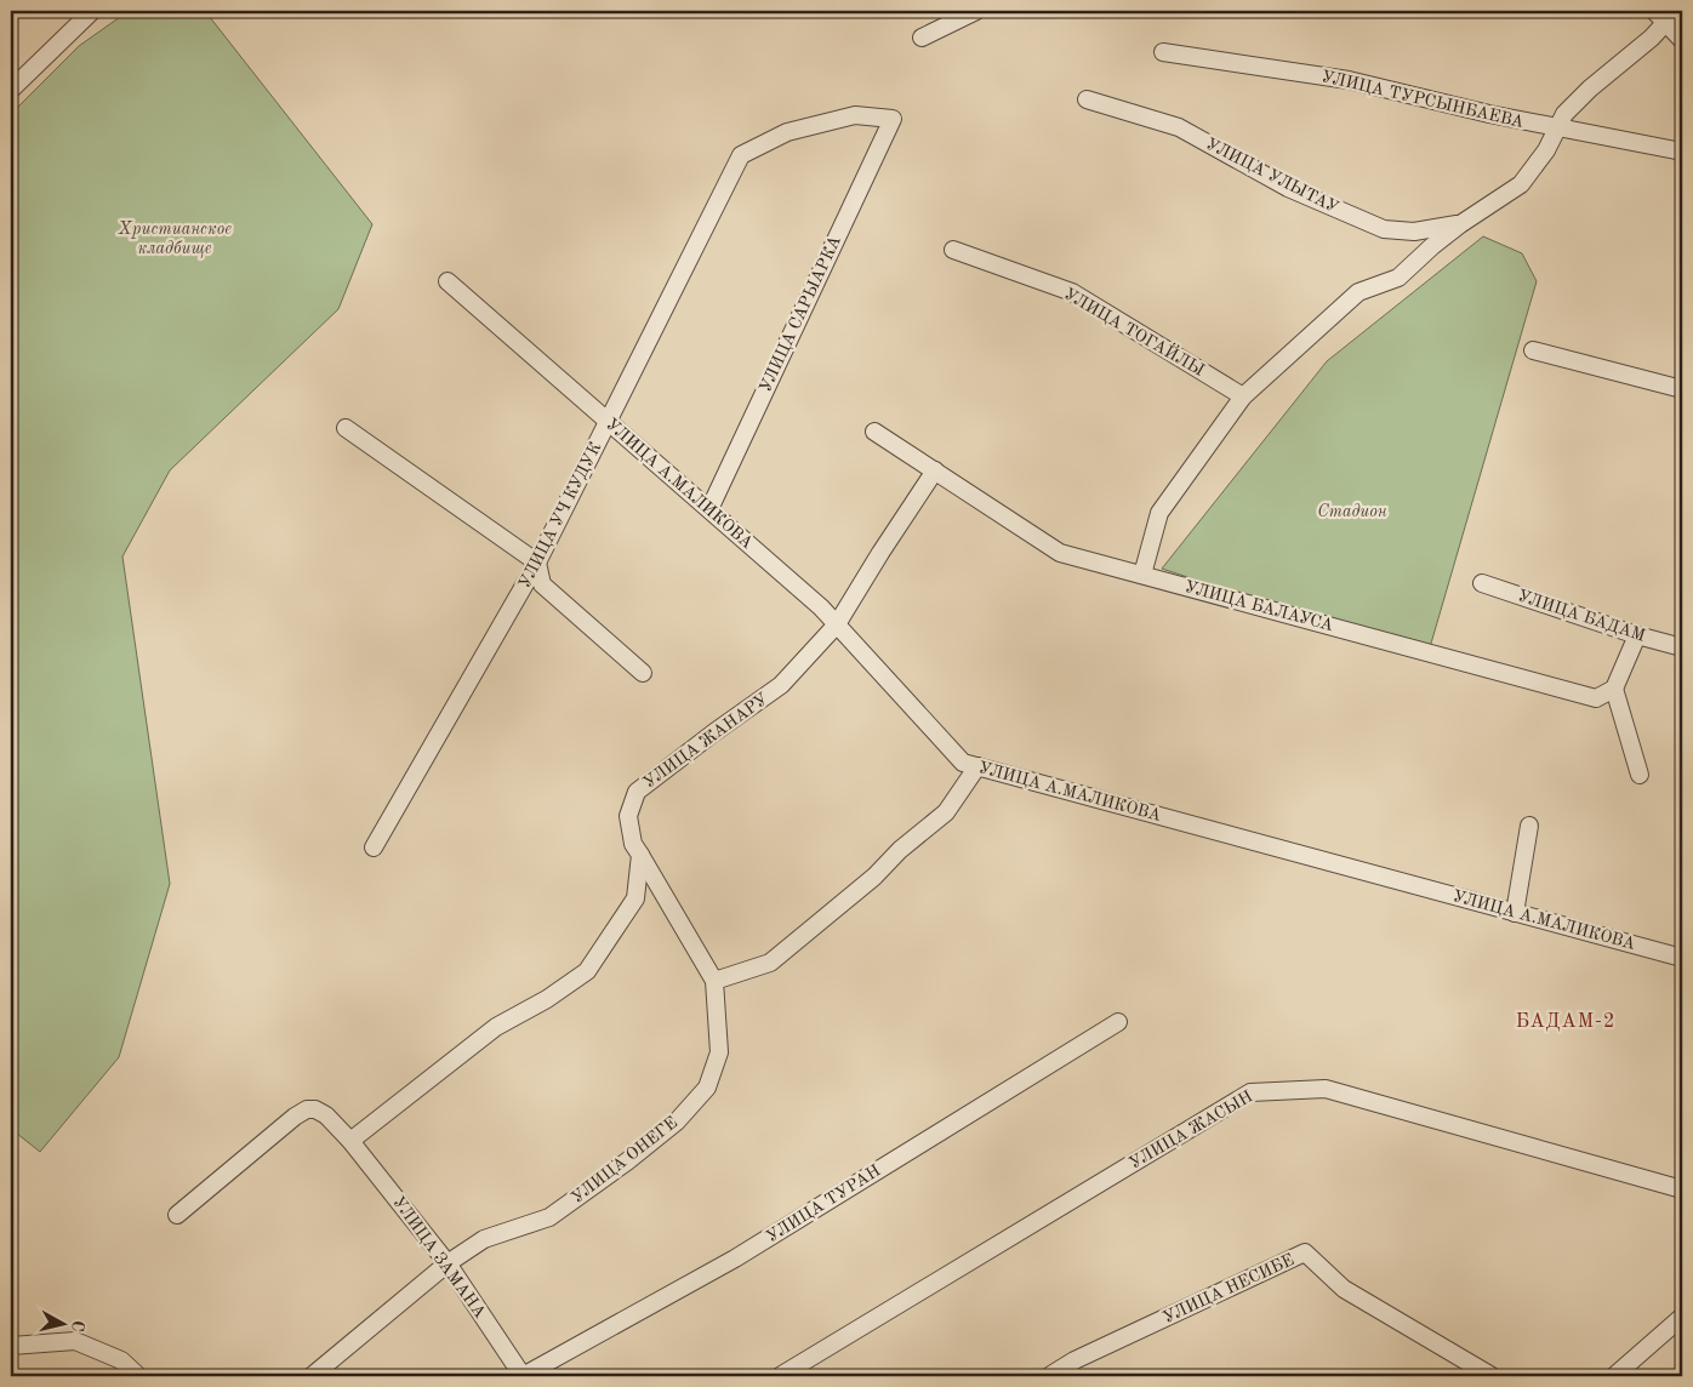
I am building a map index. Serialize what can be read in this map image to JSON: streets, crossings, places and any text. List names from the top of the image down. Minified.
{"streets":{"street":["УЛИЦА ТУРСЫНБАЕВА","УЛИЦА УЛЫТАУ","УЛИЦА САРЫАРКА","УЛИЦА ТОГАЙЛЫ","УЛИЦА А.МАЛИКОВА","УЛИЦА УЧ КУДУК","УЛИЦА БАЛАУСА","УЛИЦА БАДАМ","УЛИЦА ЖАНАРУ","УЛИЦА ЖАСЫН","УЛИЦА ОНЕГЕ","УЛИЦА ТУРАН","УЛИЦА ЗАМАНА","УЛИЦА НЕСИБЕ"]},"crossings":[["УЛИЦА САРЫАРКА","УЛИЦА А.МАЛИКОВА"],["УЛИЦА САРЫАРКА","УЛИЦА УЧ КУДУК"],["УЛИЦА А.МАЛИКОВА","УЛИЦА УЧ КУДУК"],["УЛИЦА А.МАЛИКОВА","УЛИЦА ЖАНАРУ"],["УЛИЦА БАЛАУСА","УЛИЦА ЖАНАРУ"],["УЛИЦА ЖАНАРУ","УЛИЦА ЗАМАНА"],["УЛИЦА ОНЕГЕ","УЛИЦА ЗАМАНА"],["УЛИЦА ТУРАН","УЛИЦА ЗАМАНА"]],"districts":["БАДАМ-2"],"parks":["Христианское кладбище","Стадион"],"north":"right"}
